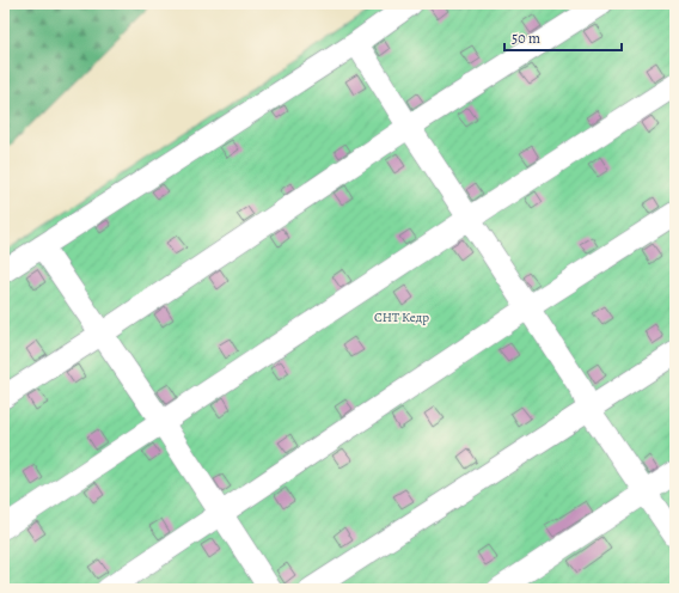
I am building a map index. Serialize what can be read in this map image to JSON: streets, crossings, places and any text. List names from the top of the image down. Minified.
{"parks":["СНТ Кедр"],"scale_bar":"50 m"}
